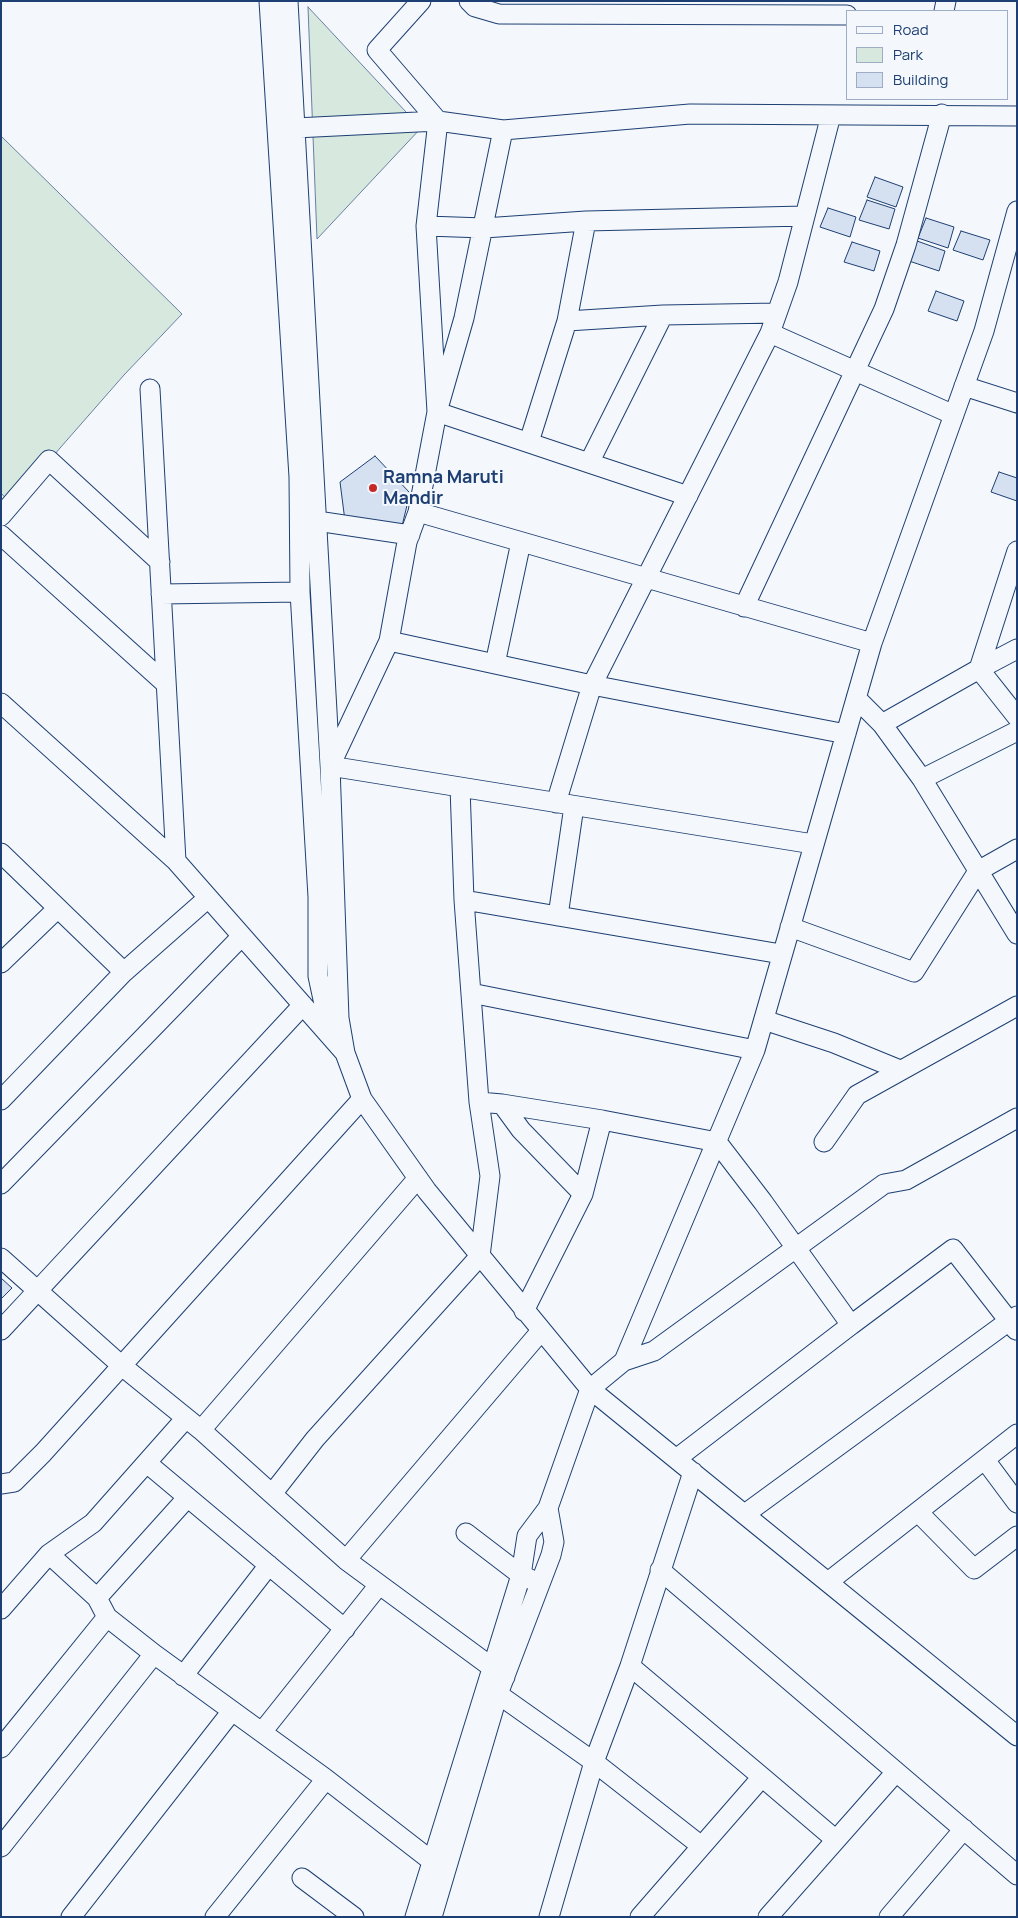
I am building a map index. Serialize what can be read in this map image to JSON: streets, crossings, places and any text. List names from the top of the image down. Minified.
{"places":["Ramna Maruti Mandir"],"legend":["Road","Park","Building"]}
